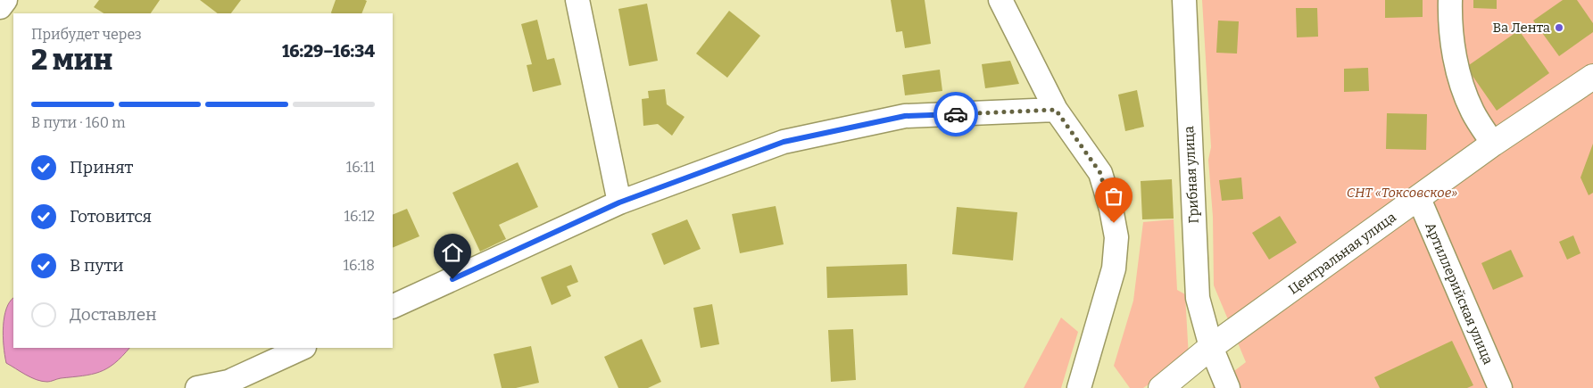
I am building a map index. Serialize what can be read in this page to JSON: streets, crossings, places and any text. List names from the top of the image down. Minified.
{"streets":{"street":["Грибная улица","Центральная улица","Артиллерийская улица"]},"crossings":[["Грибная улица","Центральная улица"],["Центральная улица","Артиллерийская улица"]],"parks":["СНТ «Токсовское»"],"places":["Ва Лента"],"page":{"heading":["2 мин","Прибудет через","16:29–16:34"],"bar":"В пути · 160 m","list":[["Принят","16:11"],["Готовится","16:12"],["В пути","16:18"],"Доставлен"]}}
